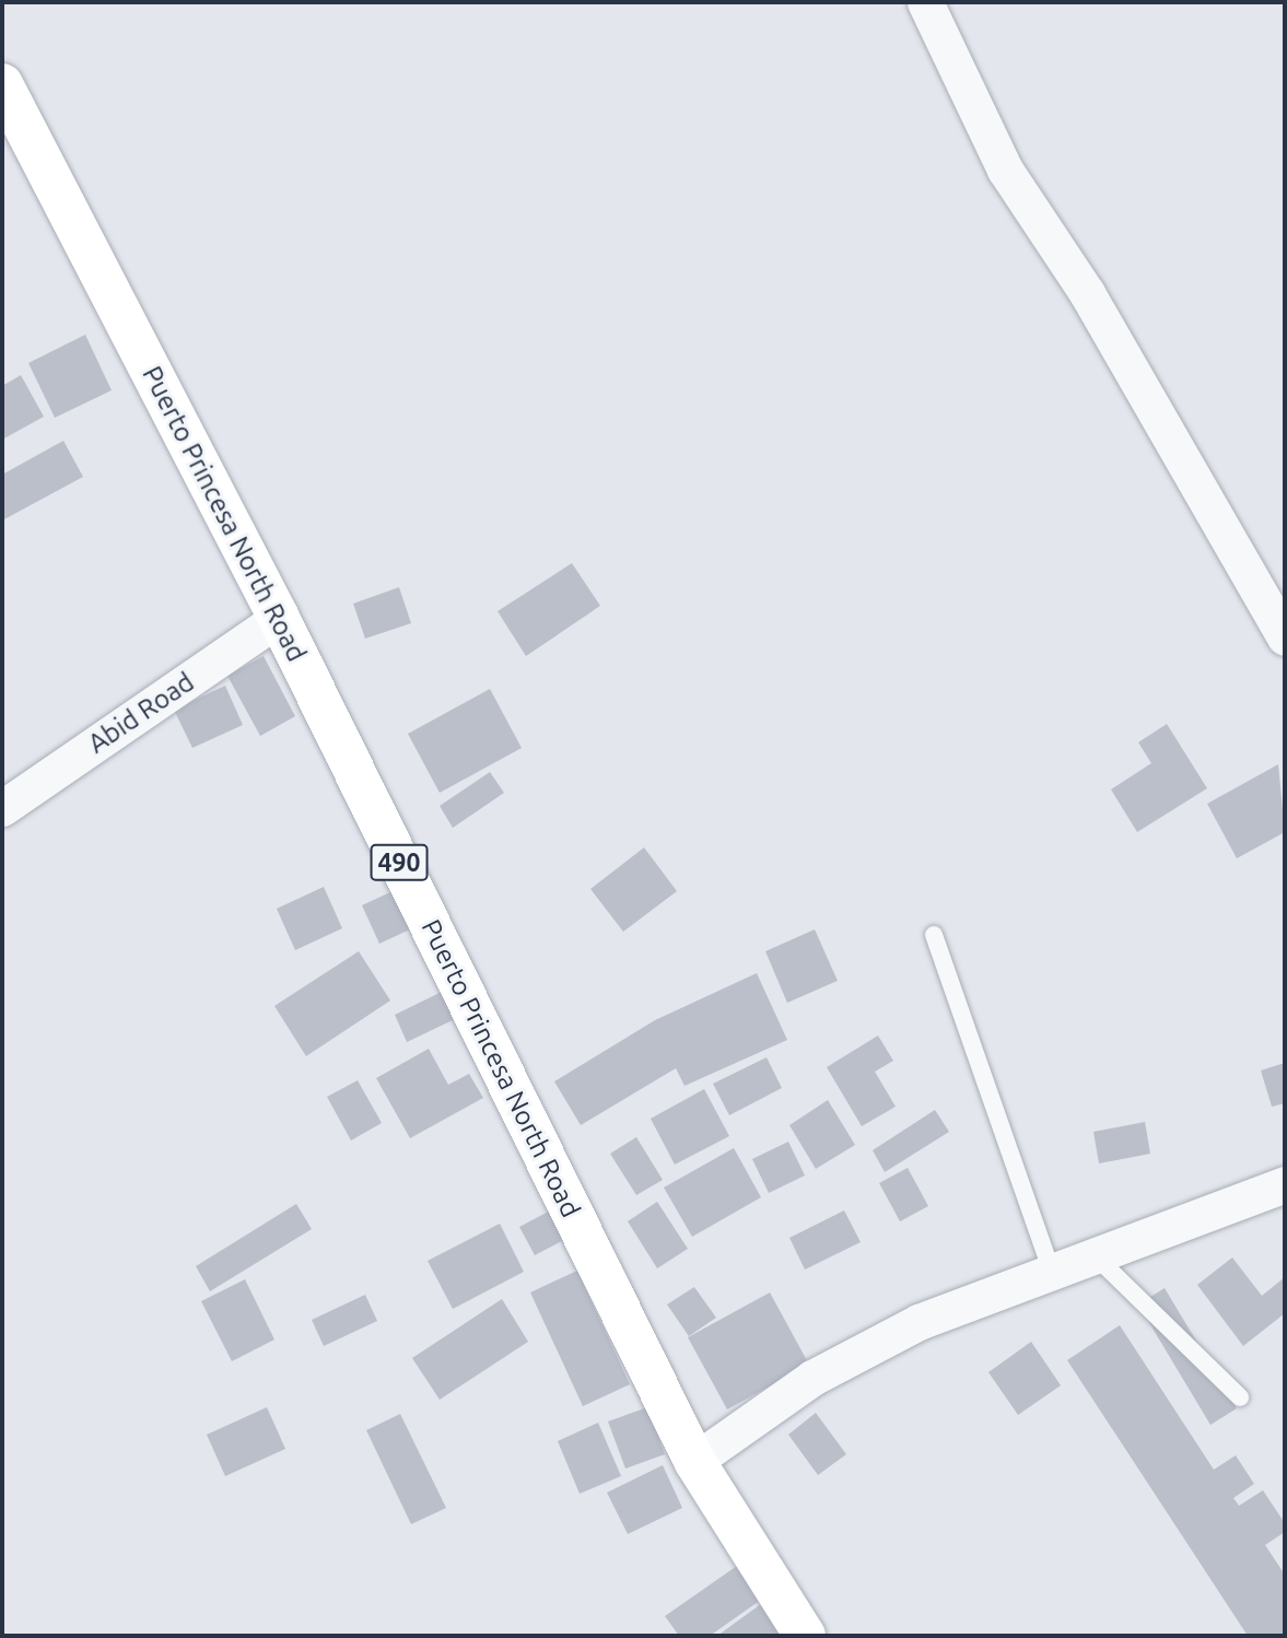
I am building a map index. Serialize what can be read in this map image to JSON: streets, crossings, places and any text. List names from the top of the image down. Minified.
{"streets":{"main road":["Puerto Princesa North Road","490"],"street":["Abid Road"]},"crossings":[["Puerto Princesa North Road","Abid Road"]]}
